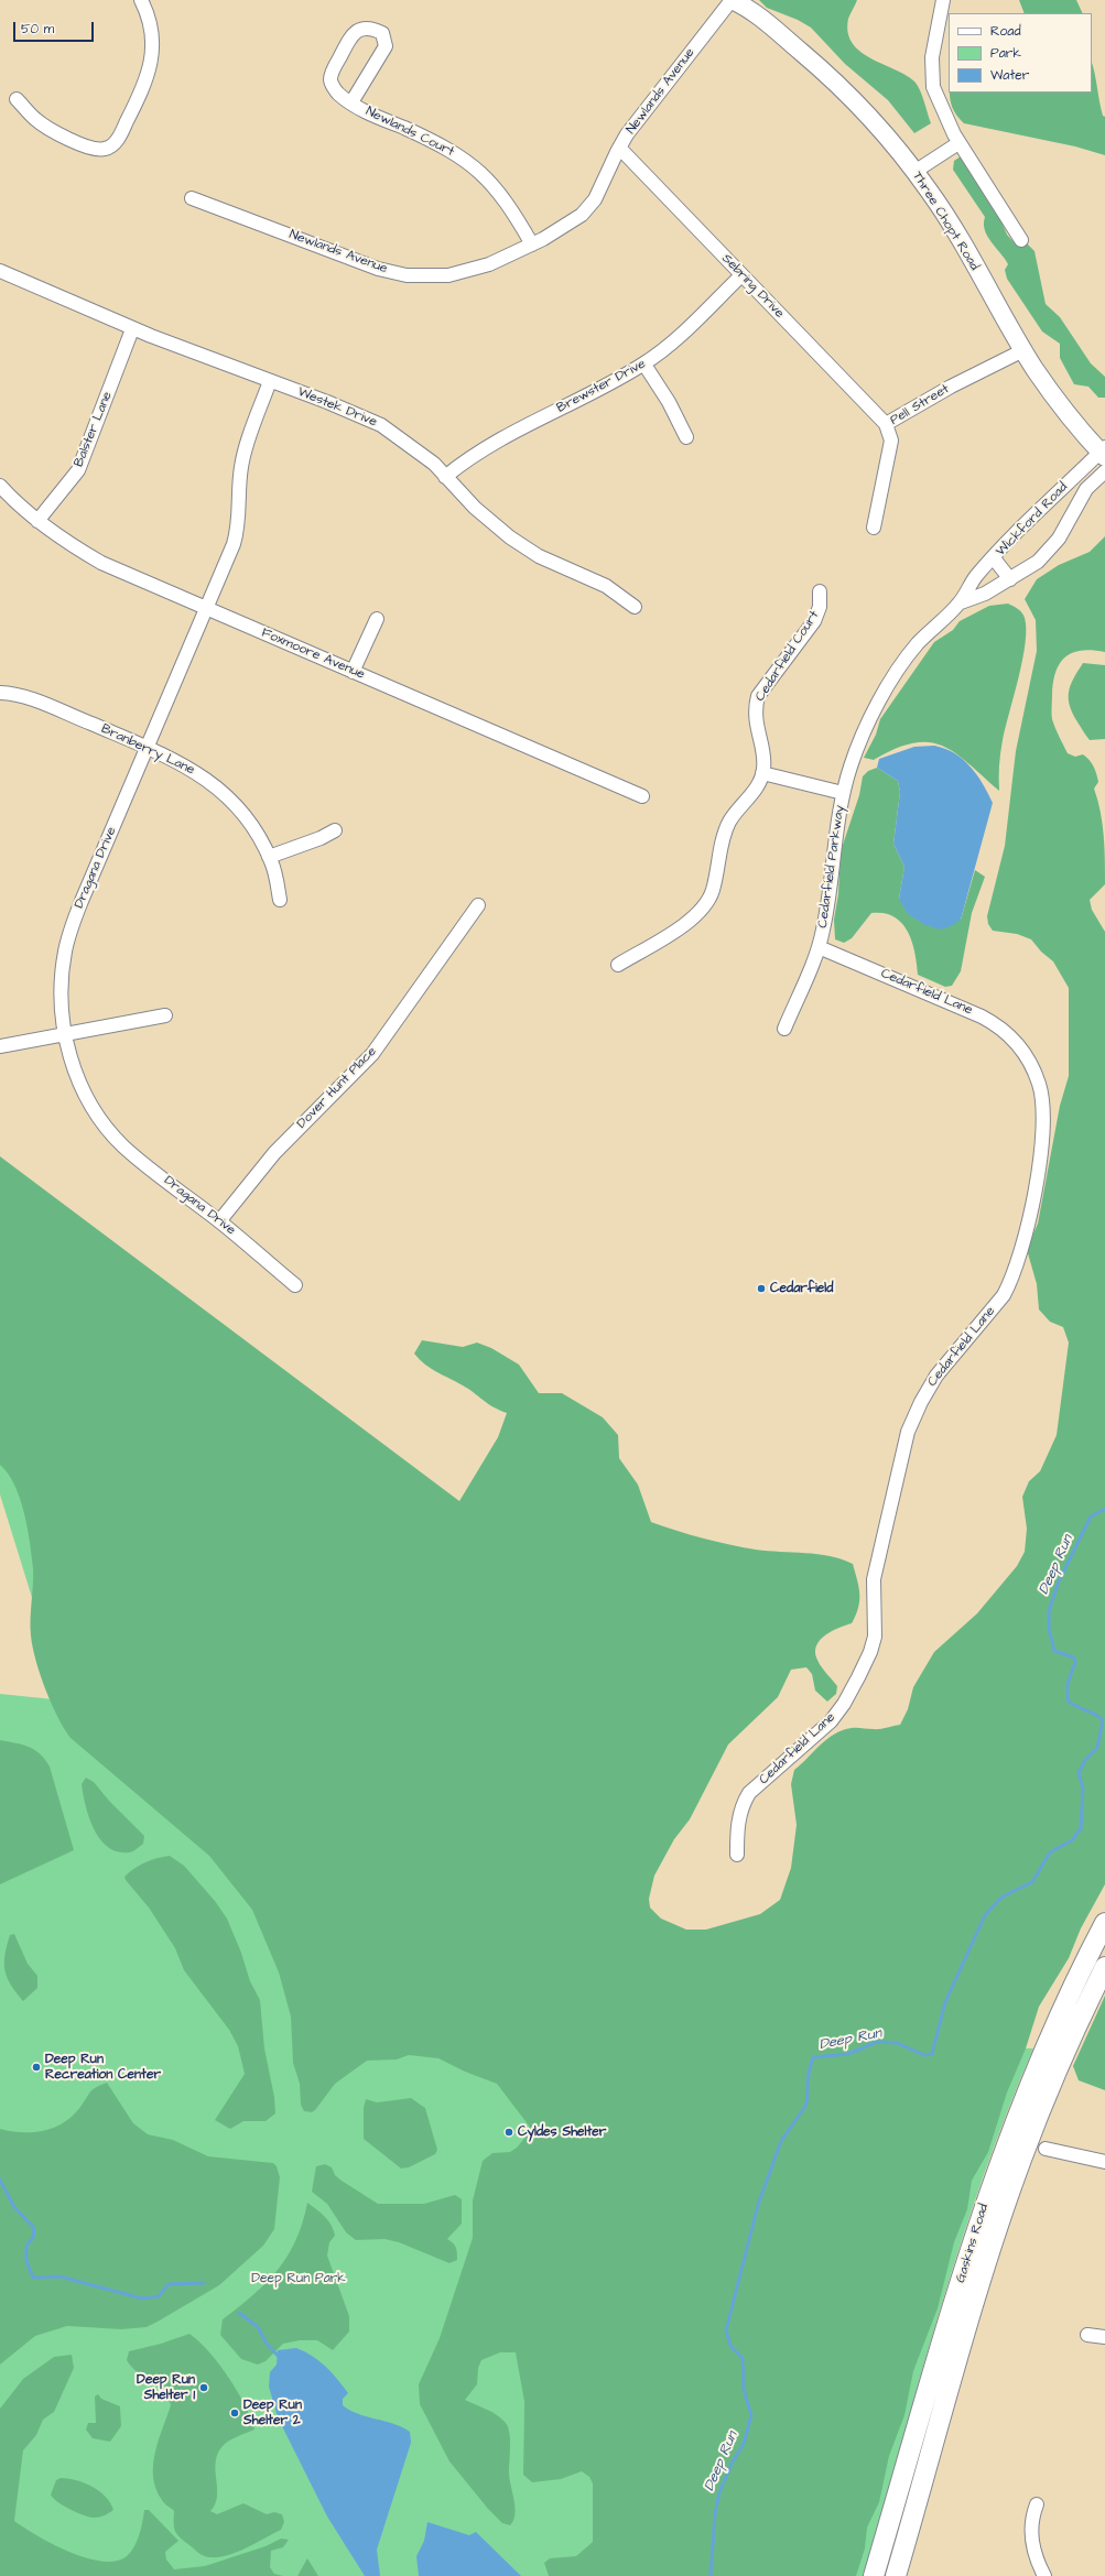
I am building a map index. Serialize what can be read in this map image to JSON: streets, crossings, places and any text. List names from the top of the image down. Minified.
{"streets":{"main road":["Three Chopt Road","Gaskins Road"],"street":["Newlands Avenue","Newlands Court","Sebring Drive","Brewster Drive","Pell Street","Westek Drive","Balster Lane","Wickford Road","Foxmoore Avenue","Cedarfield Court","Branberry Lane","Cedarfield Parkway","Dragana Drive","Cedarfield Lane","Dover Hunt Place"]},"crossings":[["Newlands Avenue","Newlands Court"],["Newlands Avenue","Three Chopt Road"],["Newlands Avenue","Sebring Drive"],["Three Chopt Road","Pell Street"],["Three Chopt Road","Wickford Road"],["Sebring Drive","Brewster Drive"],["Sebring Drive","Pell Street"],["Brewster Drive","Westek Drive"],["Westek Drive","Balster Lane"],["Westek Drive","Dragana Drive"],["Balster Lane","Foxmoore Avenue"],["Wickford Road","Cedarfield Parkway"],["Foxmoore Avenue","Dragana Drive"],["Branberry Lane","Dragana Drive"],["Cedarfield Parkway","Cedarfield Lane"],["Dragana Drive","Dover Hunt Place"]],"water":["Deep Run"],"parks":["Deep Run Park"],"places":["Cedarfield","Deep Run Recreation Center","Cyldes Shelter","Deep Run Shelter 1","Deep Run Shelter 2"],"legend":["Road","Park","Water"],"scale_bar":"50 m"}
